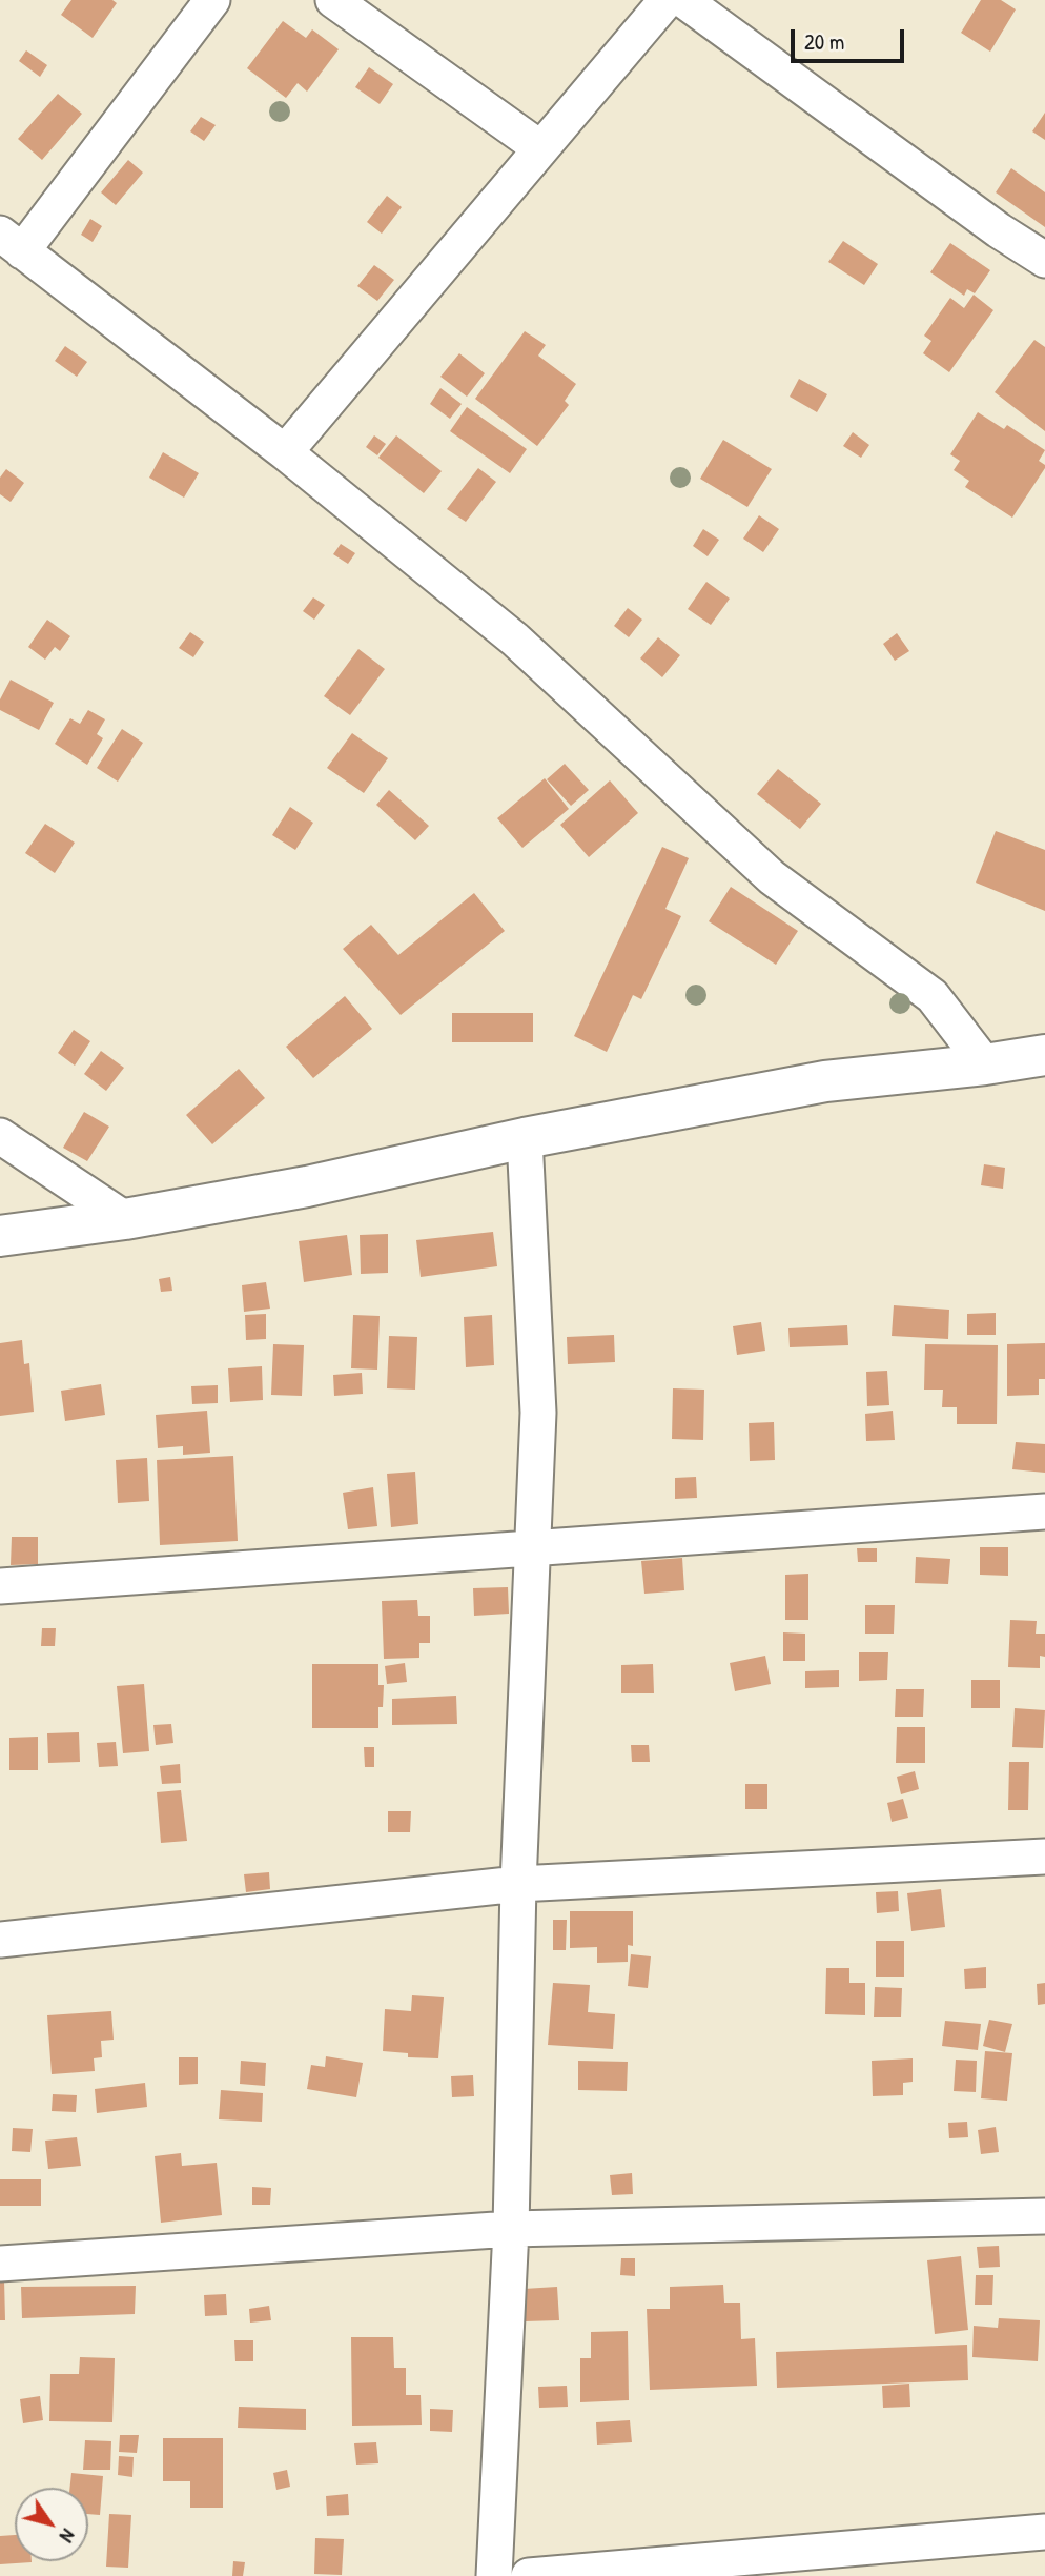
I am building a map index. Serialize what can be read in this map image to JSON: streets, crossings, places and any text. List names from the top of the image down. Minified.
{"scale_bar":"20 m","north":"bottom right"}
